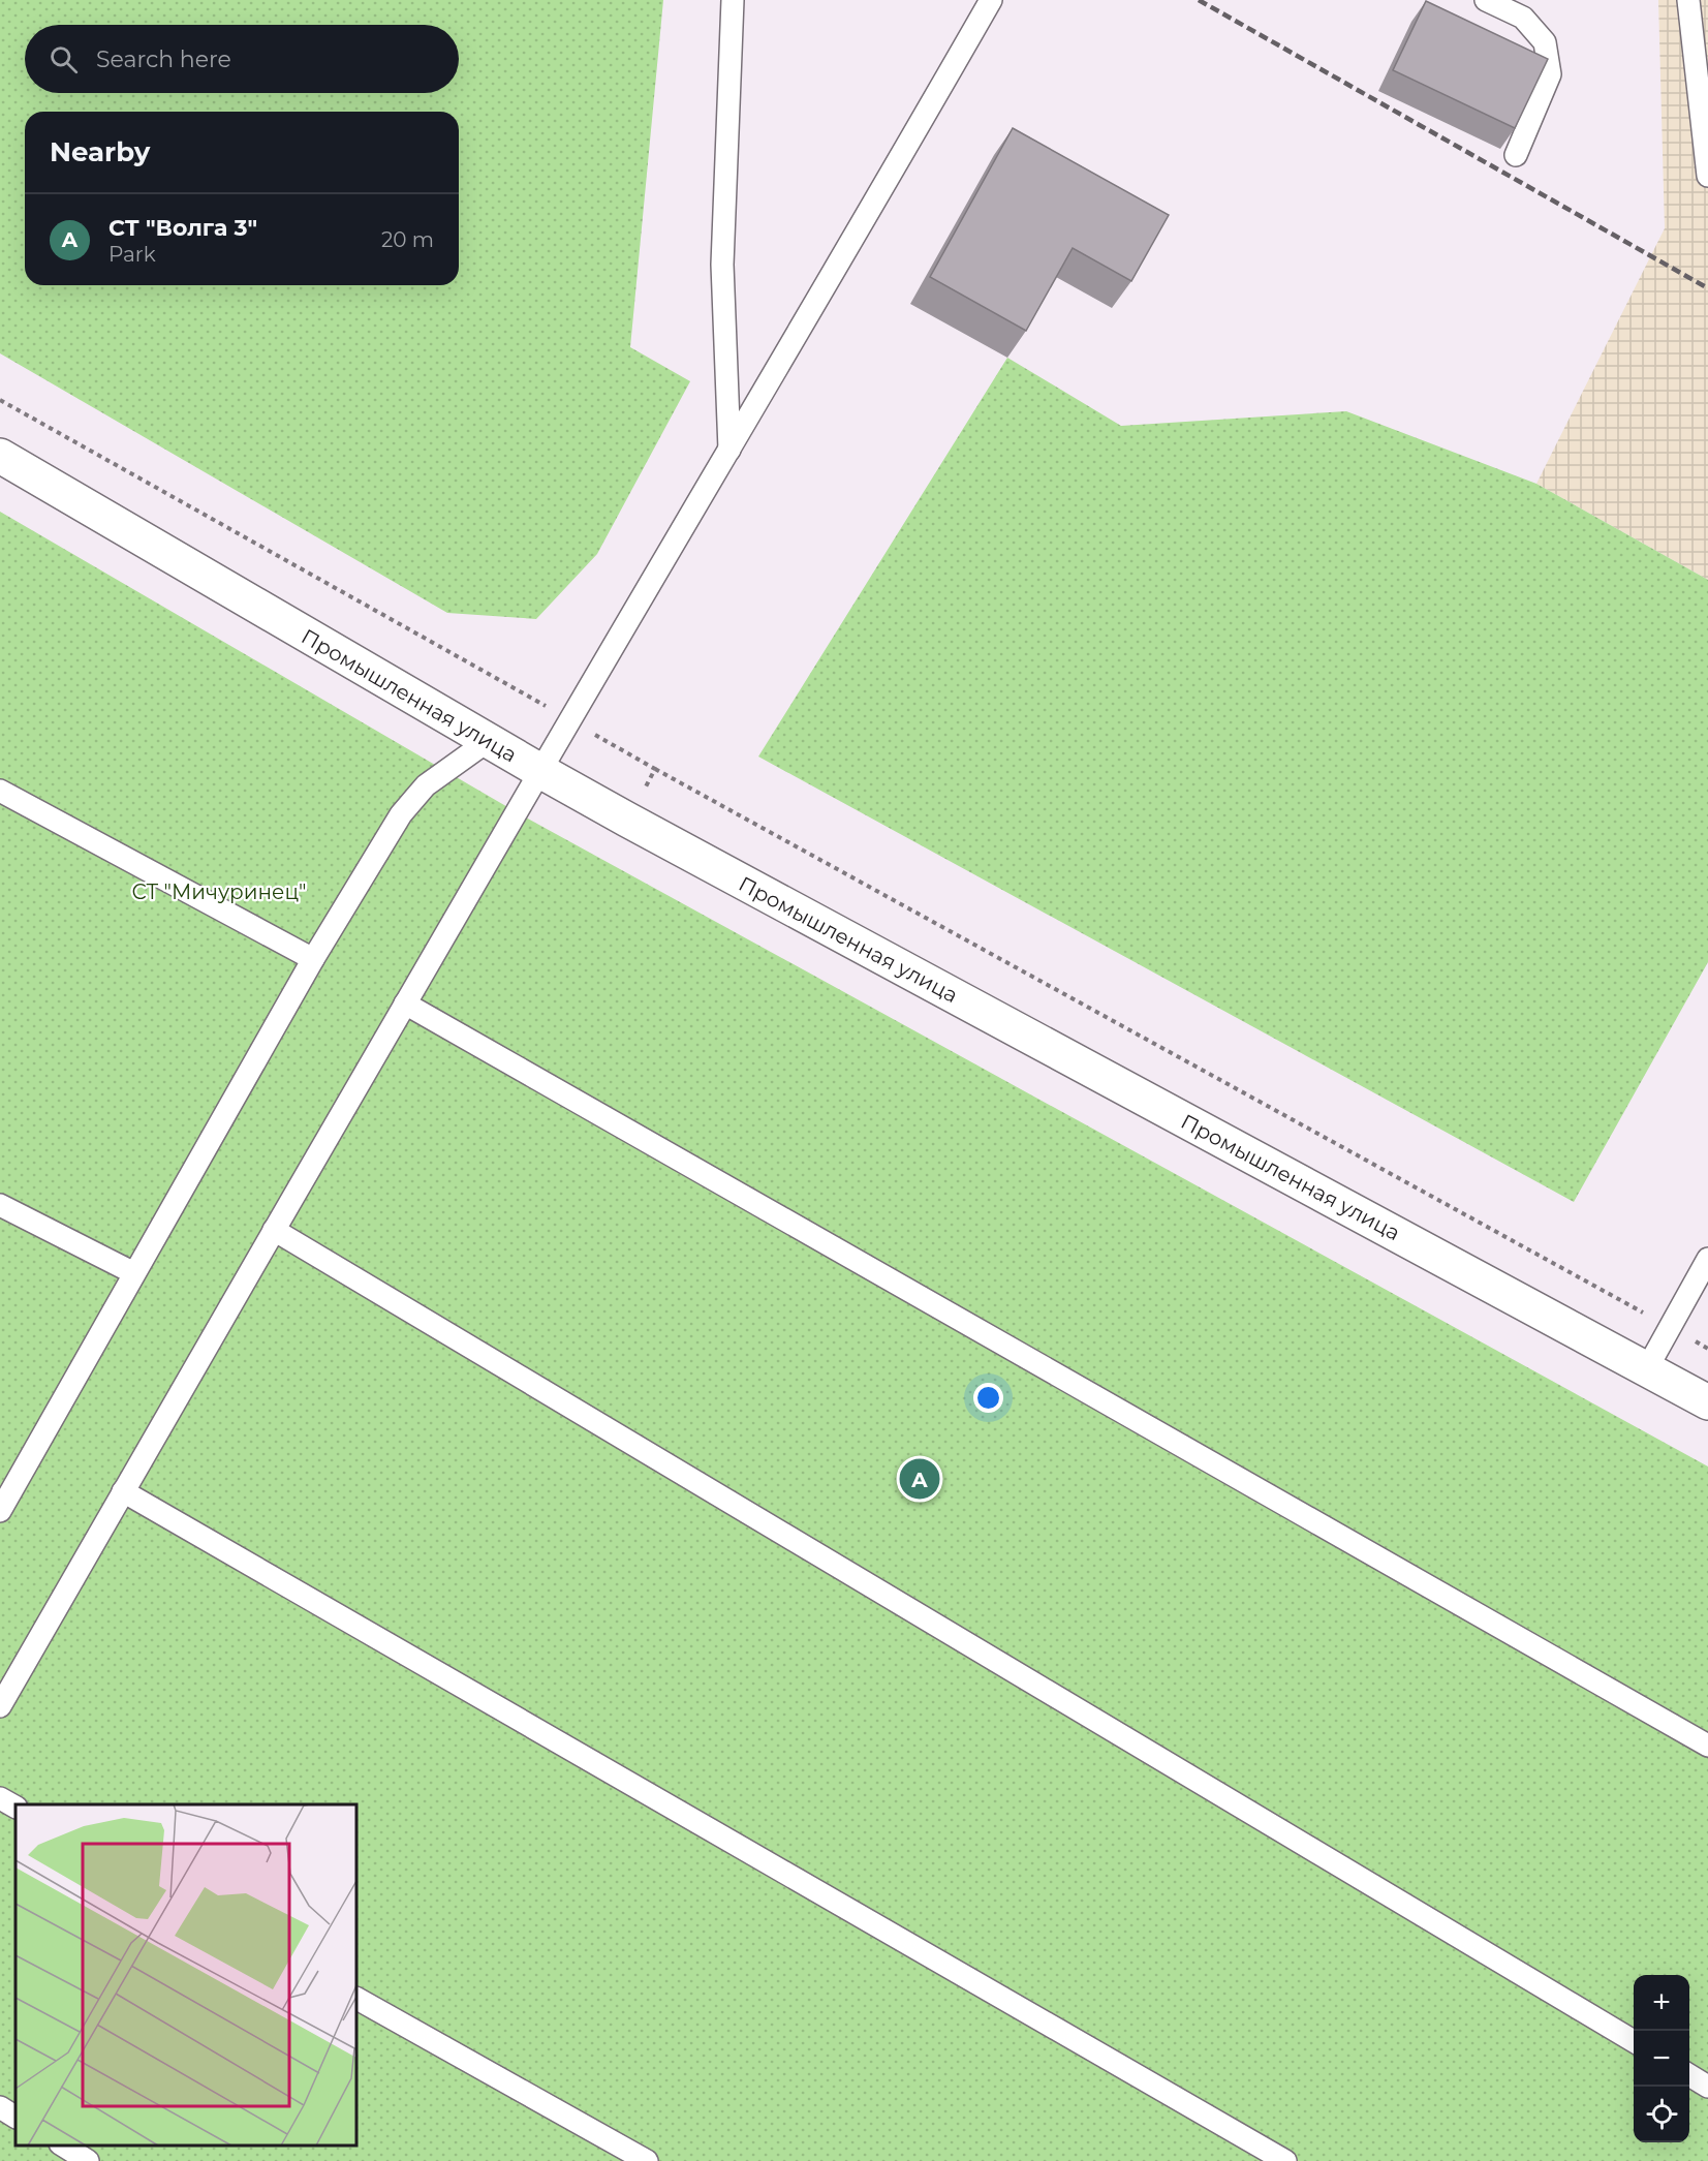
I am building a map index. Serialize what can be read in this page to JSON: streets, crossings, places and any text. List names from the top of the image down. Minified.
{"streets":{"street":["Промышленная улица"]},"parks":["СТ \"Мичуринец\""],"page":{"search":"Search here","heading":"Nearby","list":[{"mark":"A","name":"СТ \"Волга 3\"","note":"Park","value":"20 m"}],"pins":"A","map_buttons":["+","−"]}}
